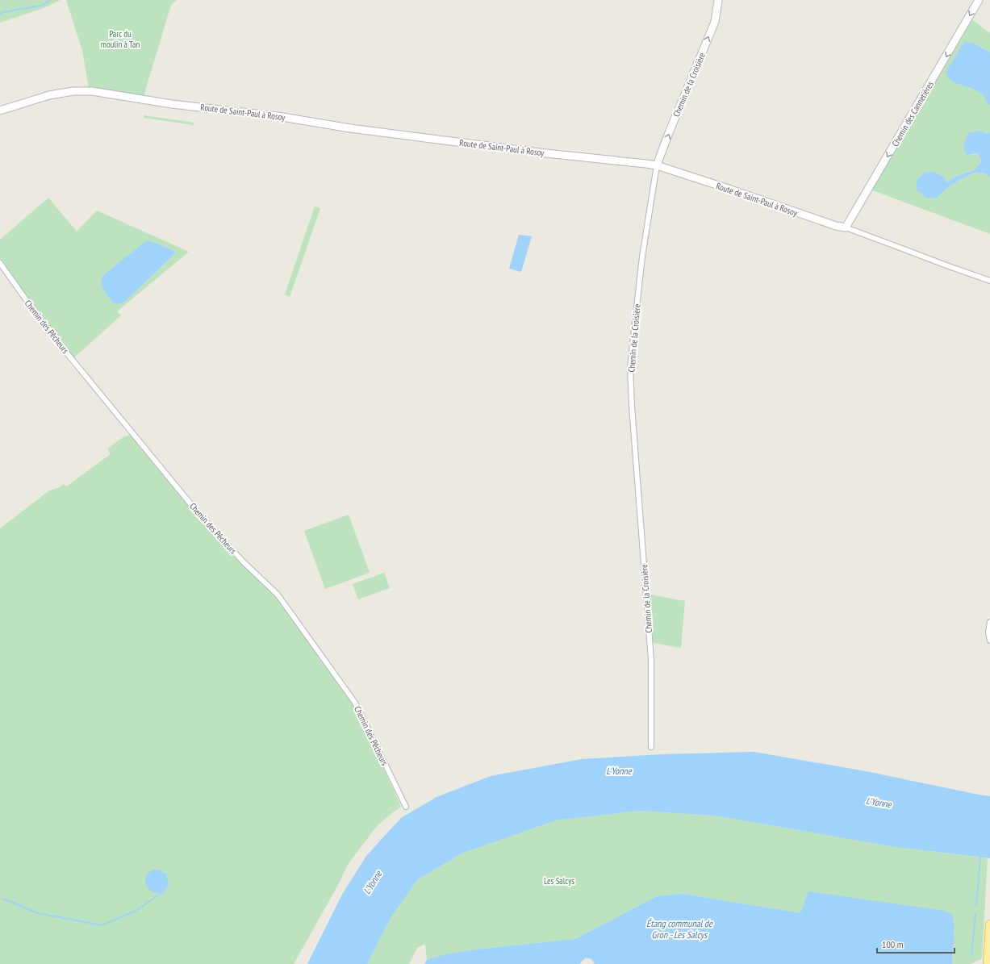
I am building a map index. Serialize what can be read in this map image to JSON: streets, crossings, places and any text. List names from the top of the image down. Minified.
{"streets":{"street":["Chemin de la Croisière","Route de Saint-Paul à Rosoy","Chemin des Cannetières","Chemin des Pêcheurs"]},"crossings":[["Chemin de la Croisière","Route de Saint-Paul à Rosoy"],["Route de Saint-Paul à Rosoy","Chemin des Cannetières"]],"one_way":["Chemin des Cannetières"],"water":["L'Yonne","Étang communal de Gron - Les Salcys"],"parks":["Parc du moulin à Tan","Les Salcys"],"scale_bar":"100 m"}
